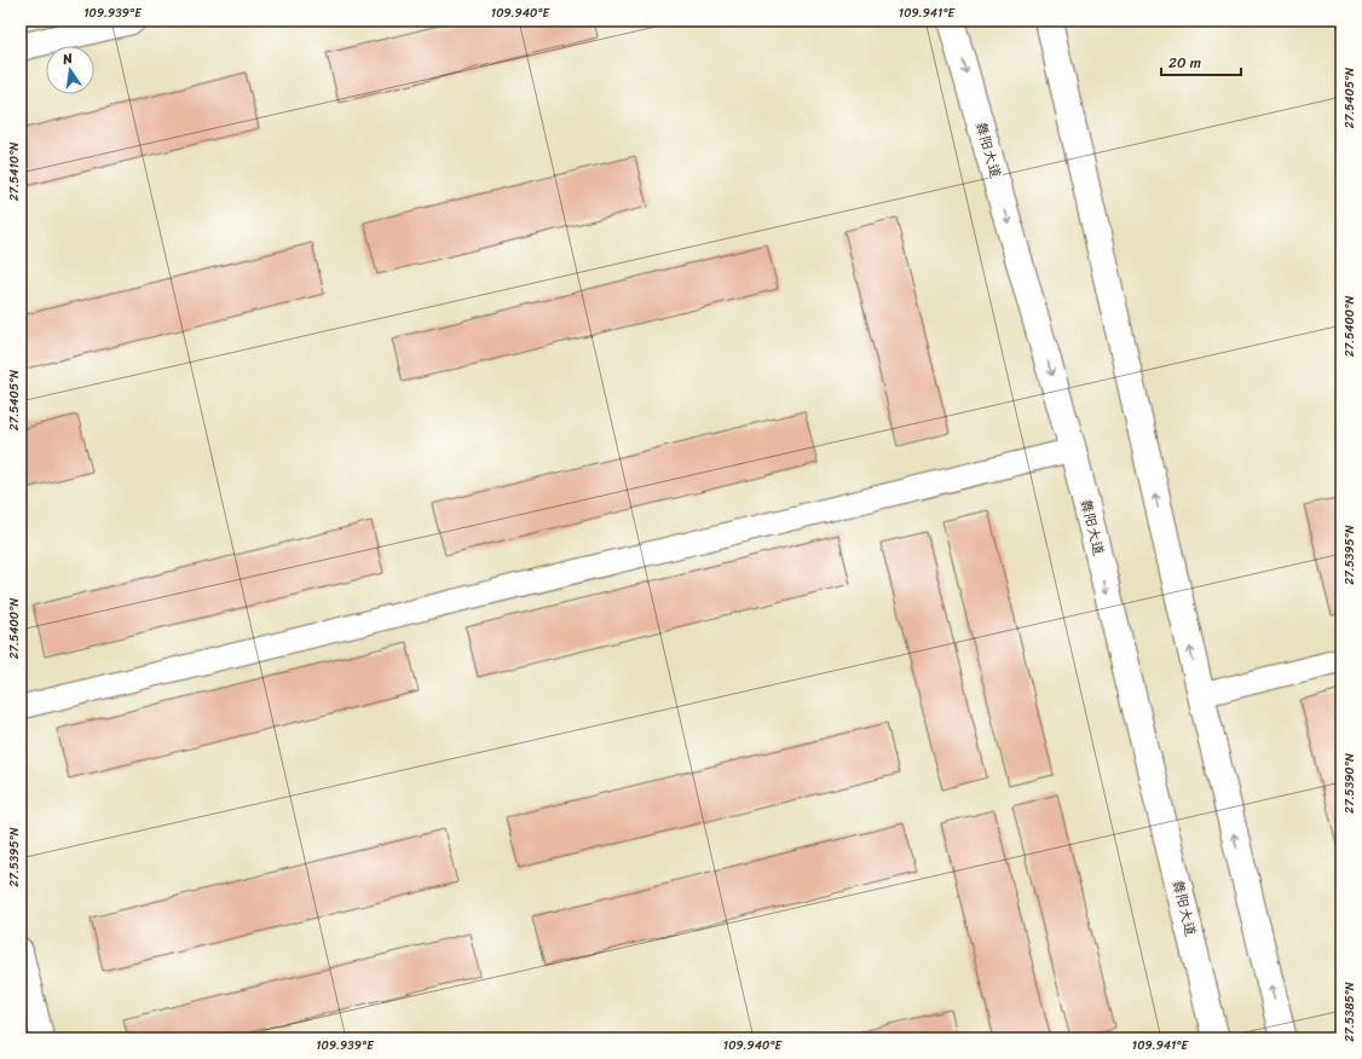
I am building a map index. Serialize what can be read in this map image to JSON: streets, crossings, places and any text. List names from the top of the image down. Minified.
{"streets":{"main road":["舞阳大道"]},"scale_bar":"20 m","north":"top","coordinates":["109.939°E","109.940°E","109.941°E","27.5405°N","27.5410°N","27.5400°N","27.5395°N","27.5390°N","27.5385°N"]}
